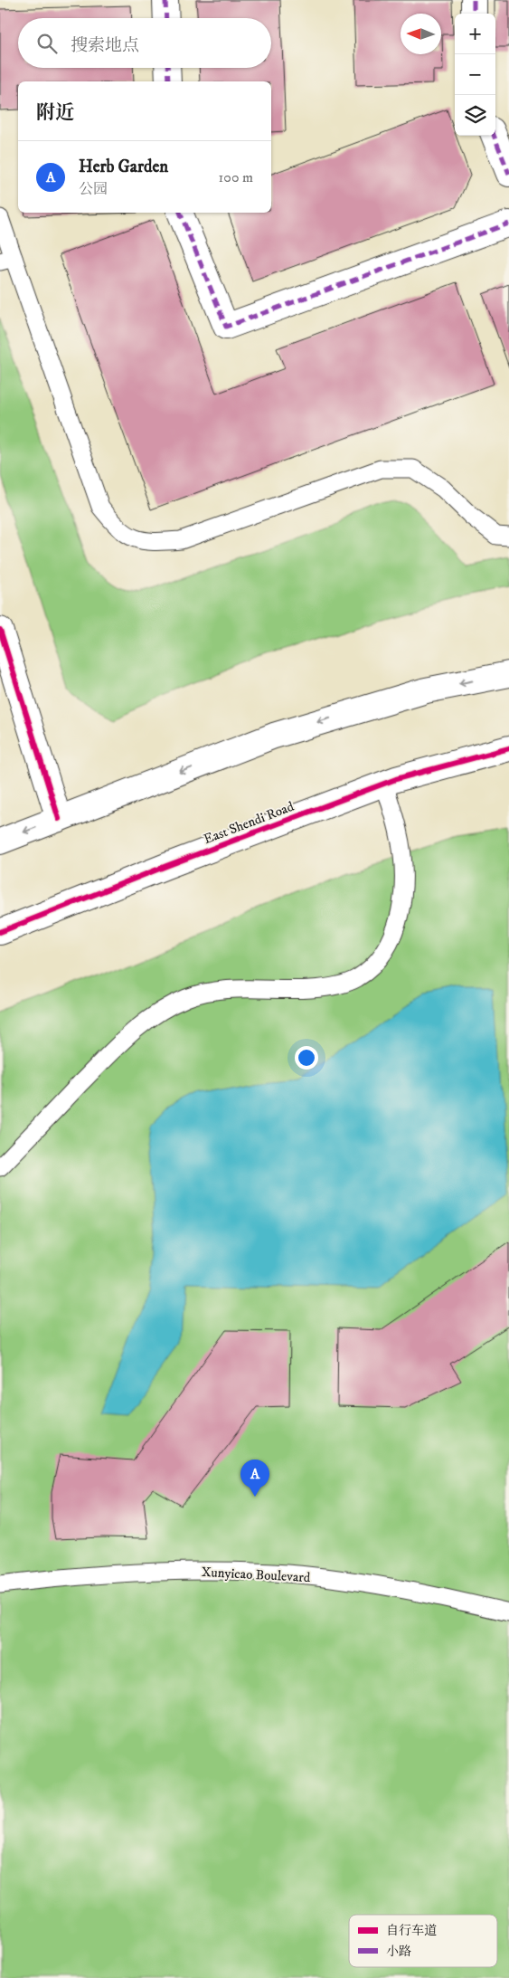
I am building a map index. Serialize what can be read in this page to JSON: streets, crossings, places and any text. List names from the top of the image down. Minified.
{"streets":{"street":["East Shendi Road"],"lane":["Xunyicao Boulevard"]},"legend":["自行车道","小路"],"north":"left","page":{"map_buttons":["+","−"],"search":"搜索地点","heading":"附近","list":[{"mark":"A","name":"Herb Garden","note":"公园","value":"100 m"}],"pins":"A"}}
